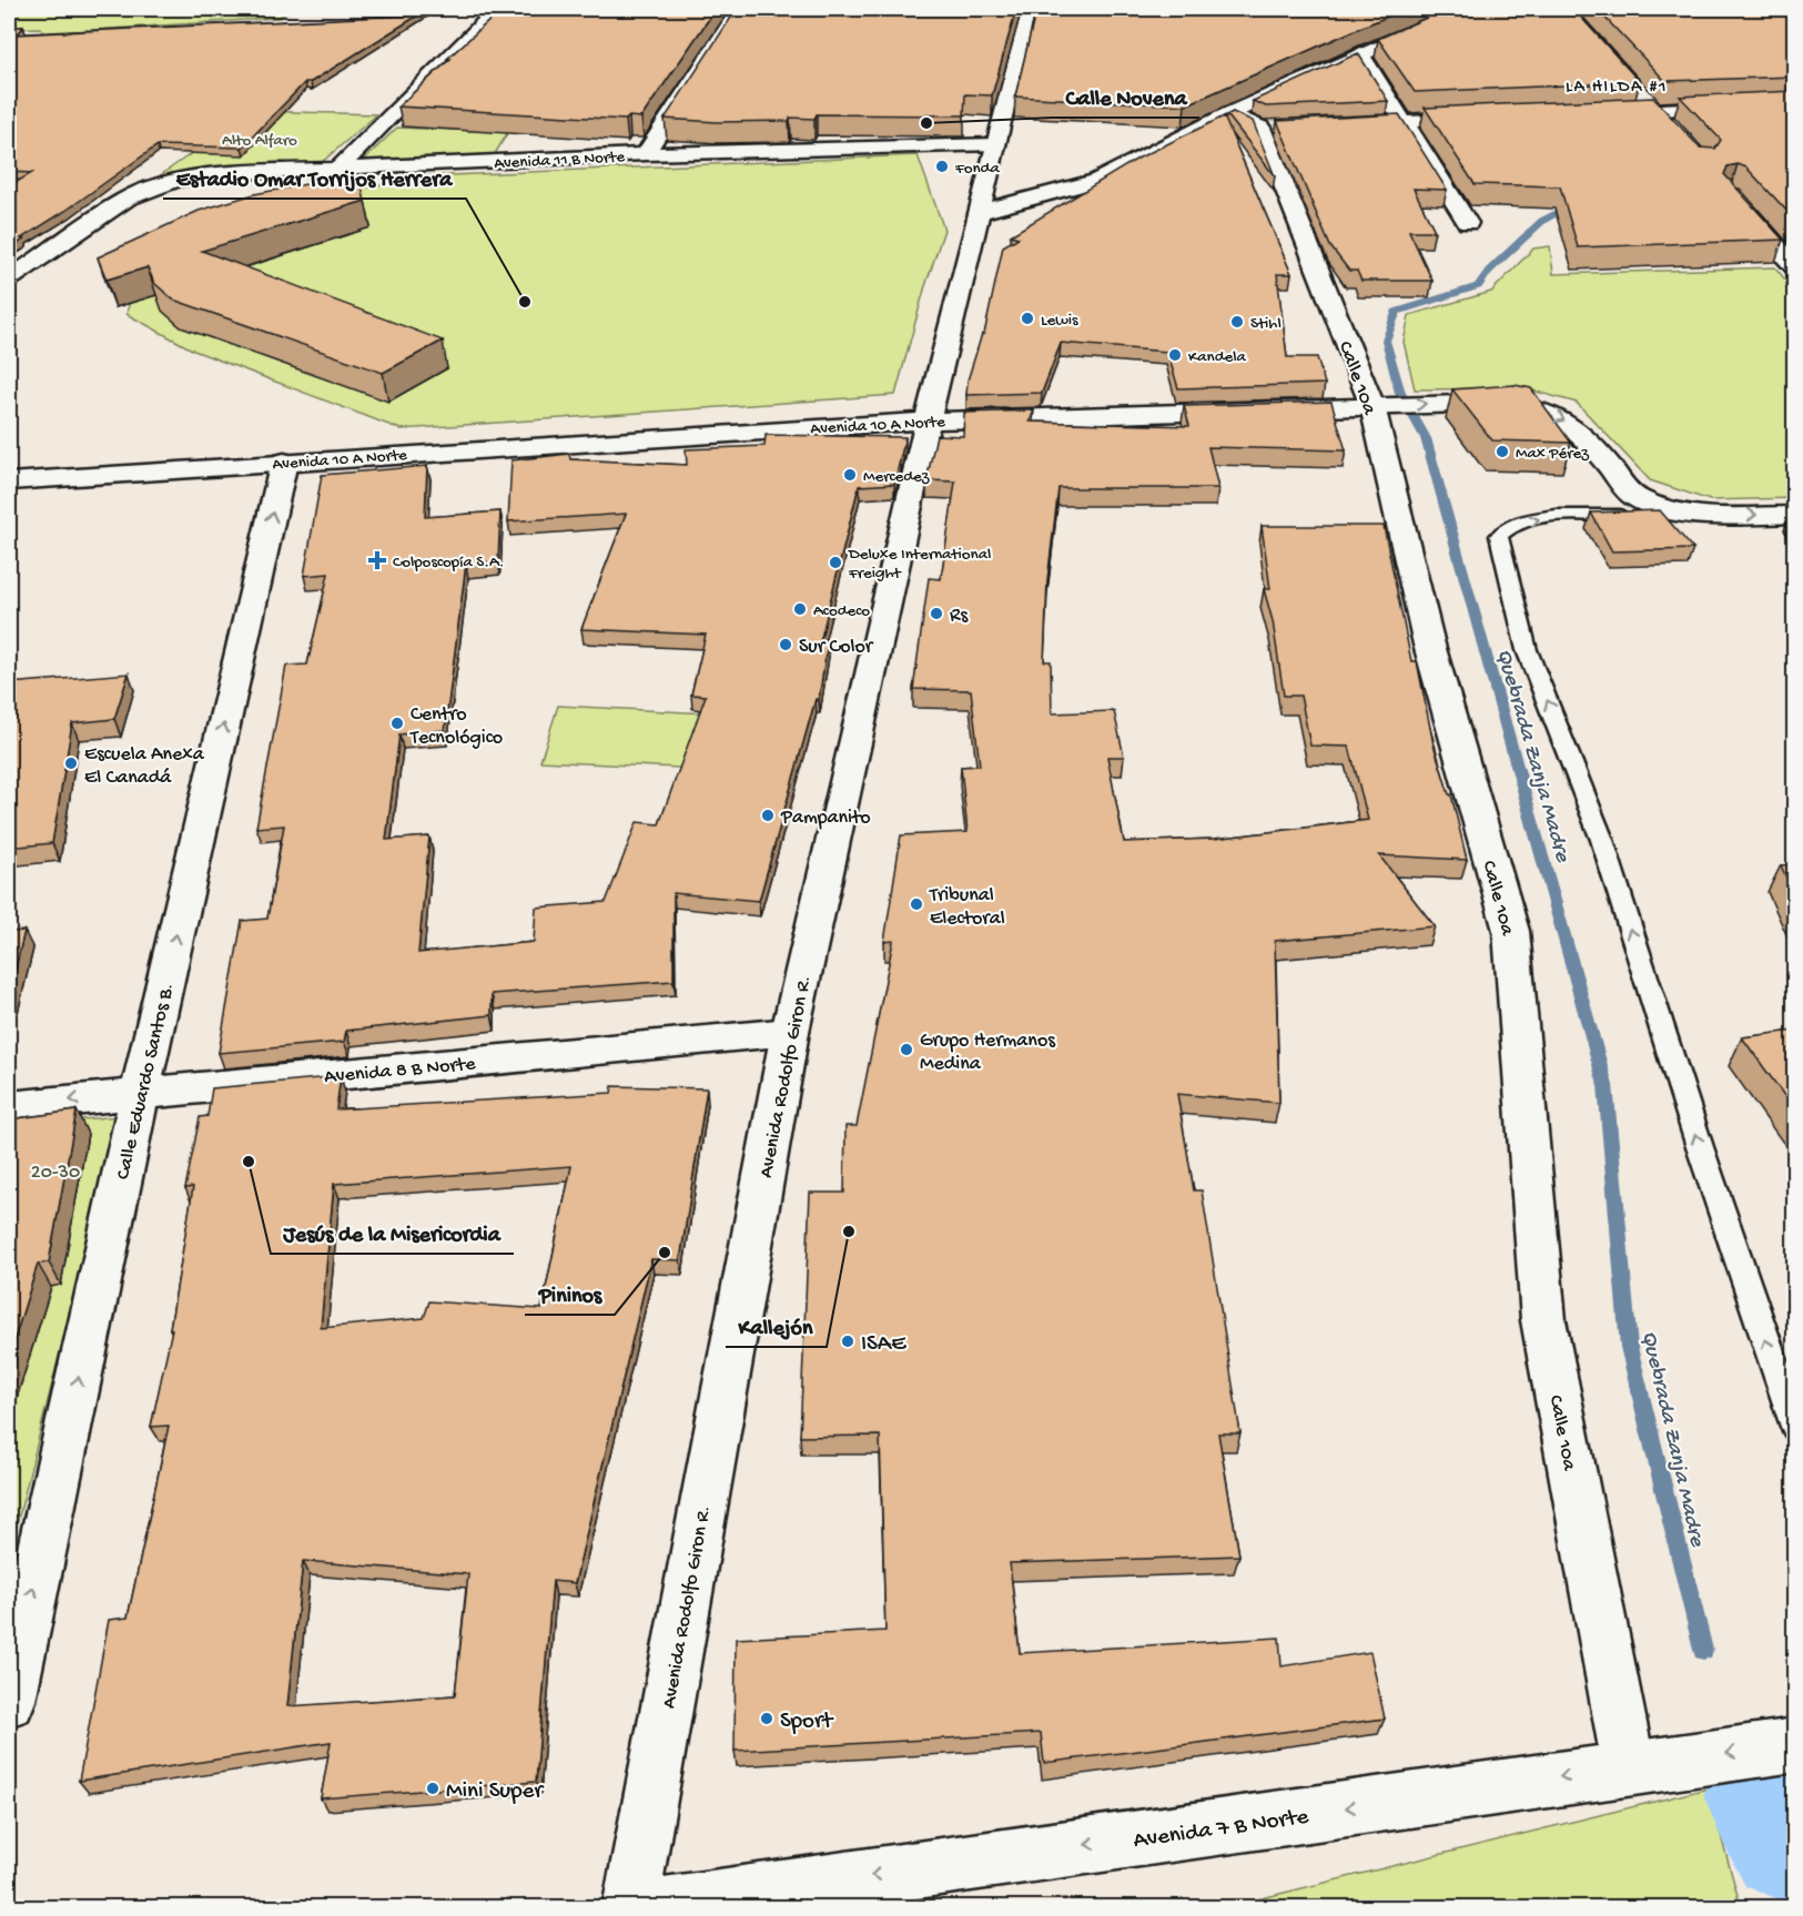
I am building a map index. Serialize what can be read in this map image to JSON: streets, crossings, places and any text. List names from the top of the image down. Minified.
{"streets":{"street":["Avenida 11 B Norte","Calle 10a","Avenida 10 A Norte","Avenida 8 B Norte","Avenida Rodolfo Giron R.","Calle Eduardo Santos B.","Avenida 7 B Norte"]},"crossings":[["Avenida 11 B Norte","Avenida Rodolfo Giron R."],["Calle 10a","Avenida 10 A Norte"],["Calle 10a","Avenida 7 B Norte"],["Avenida 10 A Norte","Avenida Rodolfo Giron R."],["Avenida 10 A Norte","Calle Eduardo Santos B."],["Avenida 8 B Norte","Avenida Rodolfo Giron R."],["Avenida 8 B Norte","Calle Eduardo Santos B."]],"one_way":["Calle Eduardo Santos B.","Avenida 7 B Norte"],"districts":["LA HILDA #1"],"water":["Quebrada Zanja Madre"],"parks":["Alto Alfaro","20-30"],"places":{"other":["Calle Novena","Fonda","Estadio Omar Torrijos Herrera","Lewis","Stihl","Kandela","Max Pérez","Mercedez","Deluxe International Freight","Acodeco","Rs","Sur Color","Centro Tecnológico","Escuela Anexa El Canadá","Pampanito","Tribunal Electoral","Grupo Hermanos Medina","Jesús de la Misericordia","Kallejón","Pininos","ISAE","Sport","Mini Super"],"health":["Colposcopía S.A."]}}
